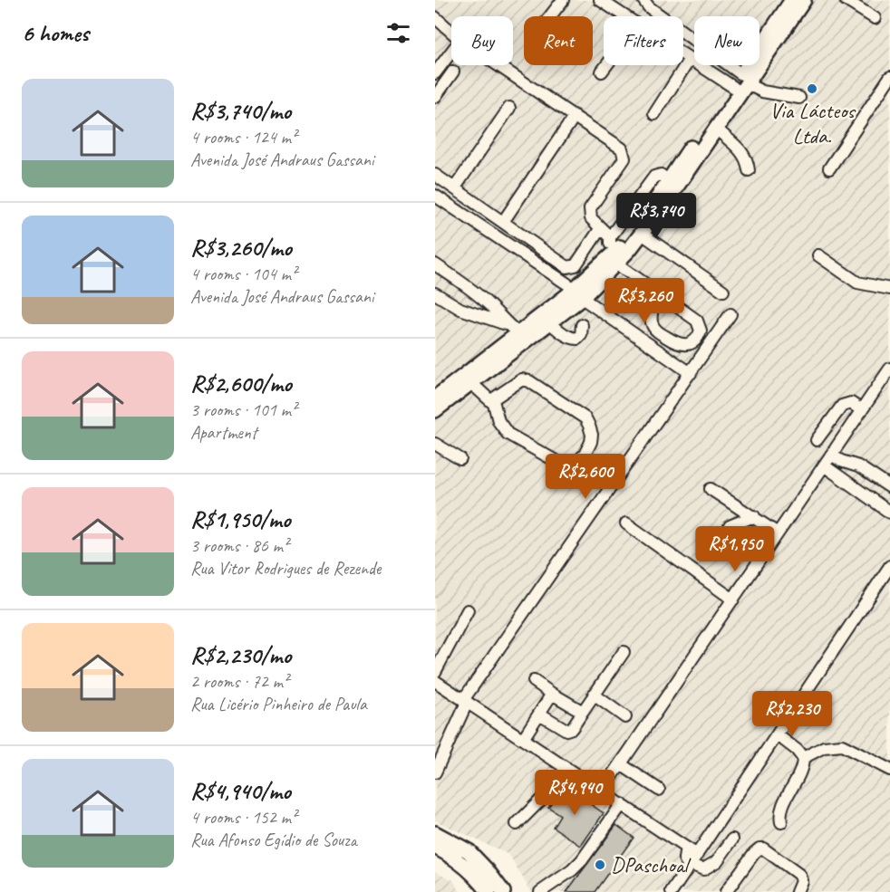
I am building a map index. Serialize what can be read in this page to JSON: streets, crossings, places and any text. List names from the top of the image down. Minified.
{"places":["Via Lácteos Ltda.","DPaschoal"],"page":{"heading":"6 homes","chip":["Buy","Rent","Filters","New"],"list":[{"name":"R$3,740/mo","note":"4 rooms · 124 m² · Avenida José Andraus Gassani"},{"name":"R$3,260/mo","note":"4 rooms · 104 m² · Avenida José Andraus Gassani"},{"name":"R$2,600/mo","note":"3 rooms · 101 m² · Apartment"},{"name":"R$1,950/mo","note":"3 rooms · 86 m² · Rua Vitor Rodrigues de Rezende"},{"name":"R$2,230/mo","note":"2 rooms · 72 m² · Rua Licério Pinheiro de Paula"},{"name":"R$4,940/mo","note":"4 rooms · 152 m² · Rua Afonso Egídio de Souza"}],"price":["R$3,740","R$3,260","R$2,600","R$1,950","R$2,230","R$4,940"]}}
